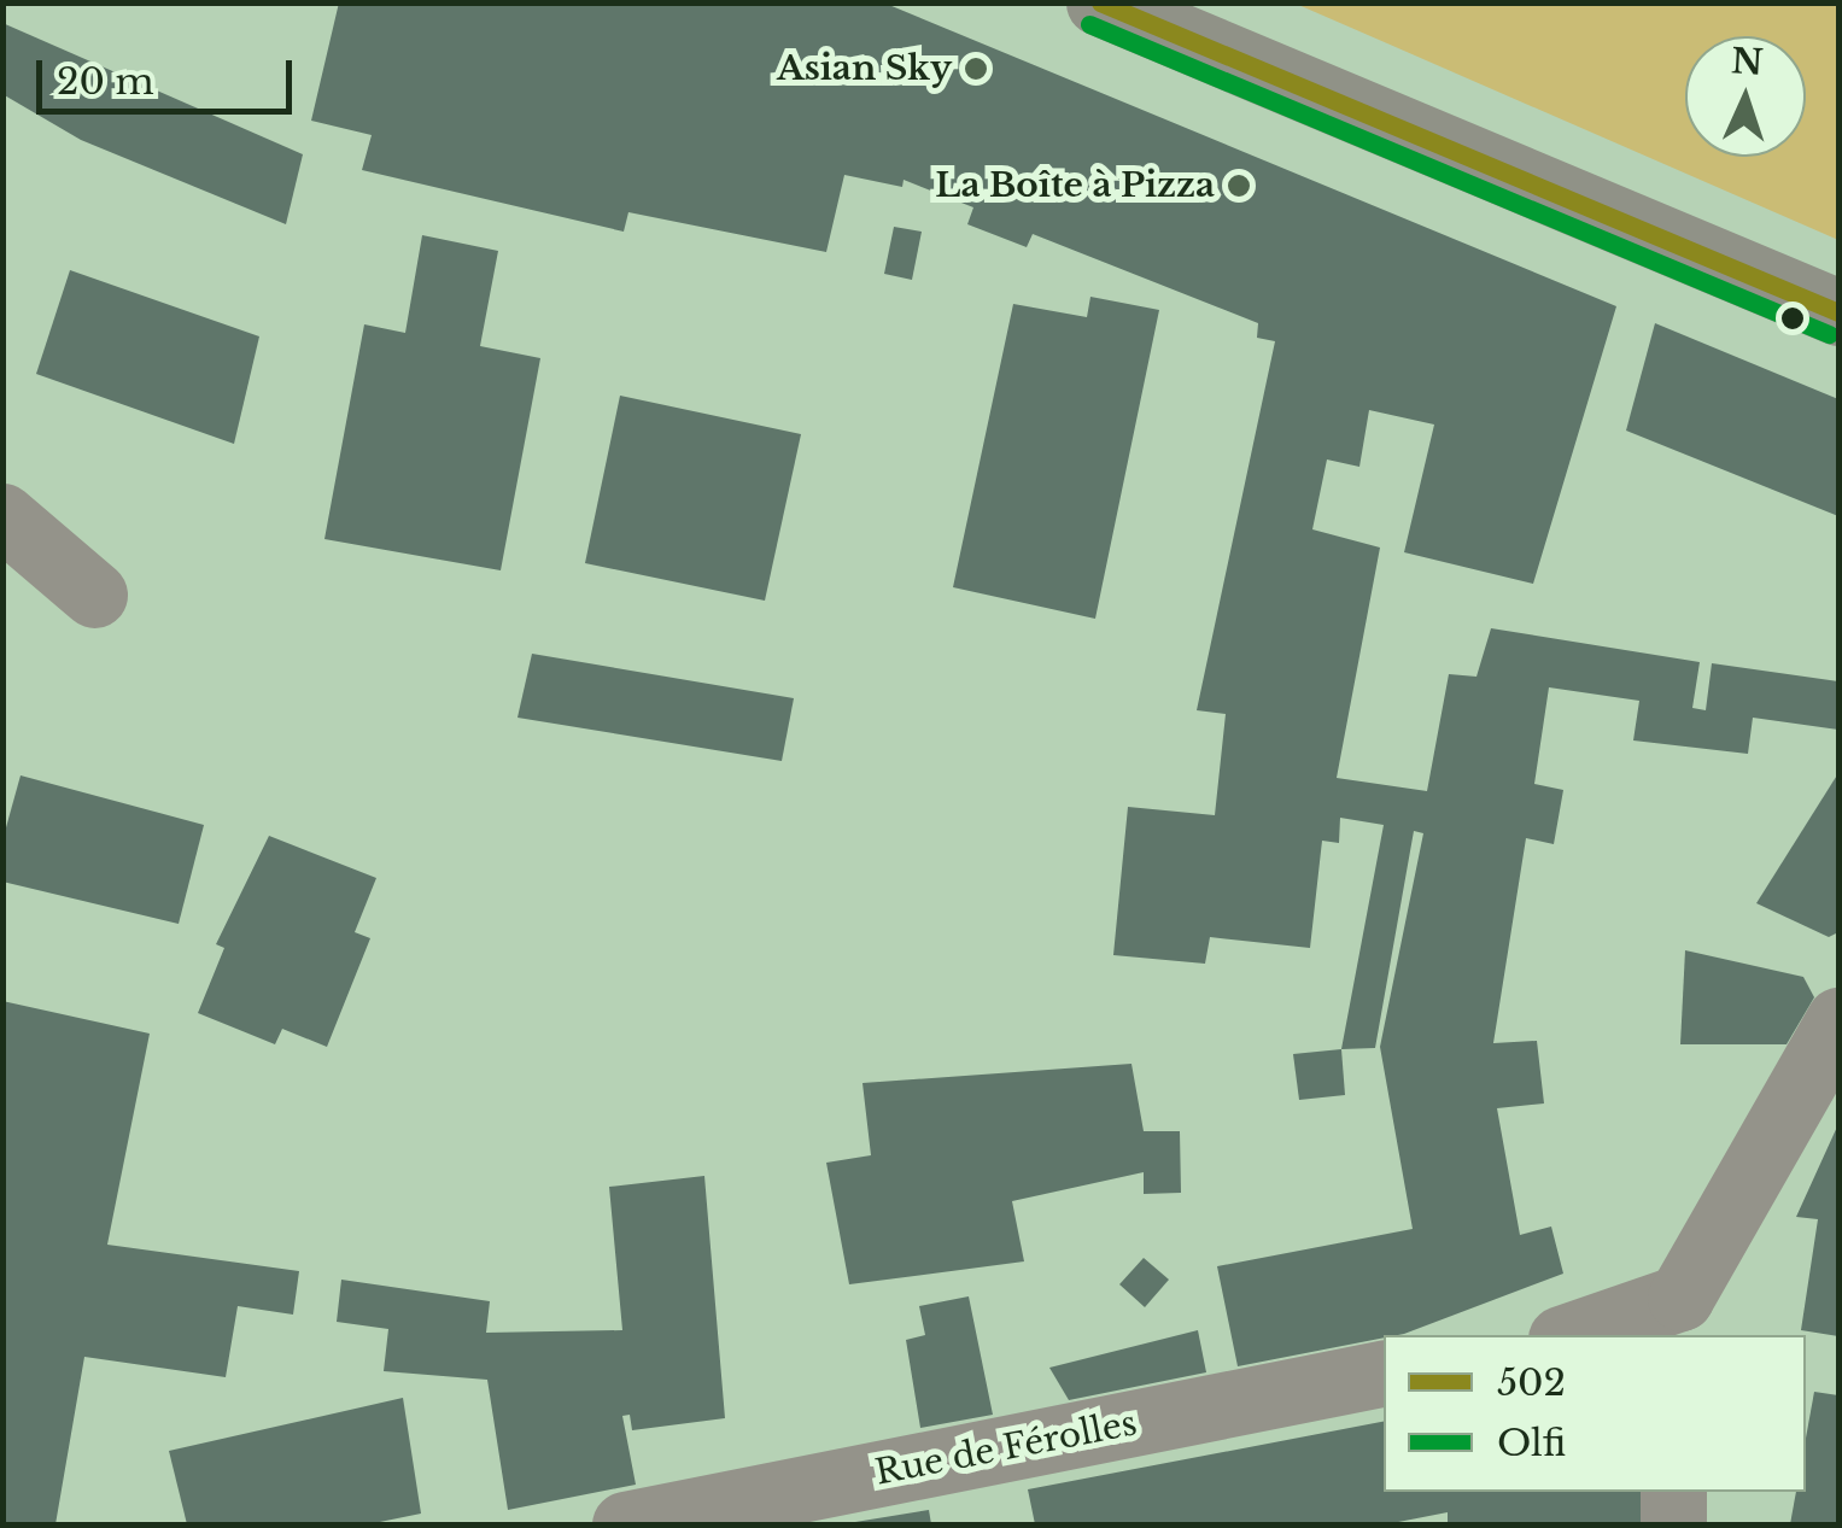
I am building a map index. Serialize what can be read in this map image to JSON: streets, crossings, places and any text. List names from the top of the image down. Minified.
{"streets":{"street":["Rue de Férolles"]},"places":["Asian Sky","La Boîte à Pizza"],"lines":["transit line 502","transit line Olfi"],"legend":["502","Olfi"],"scale_bar":"20 m","north":"top"}
